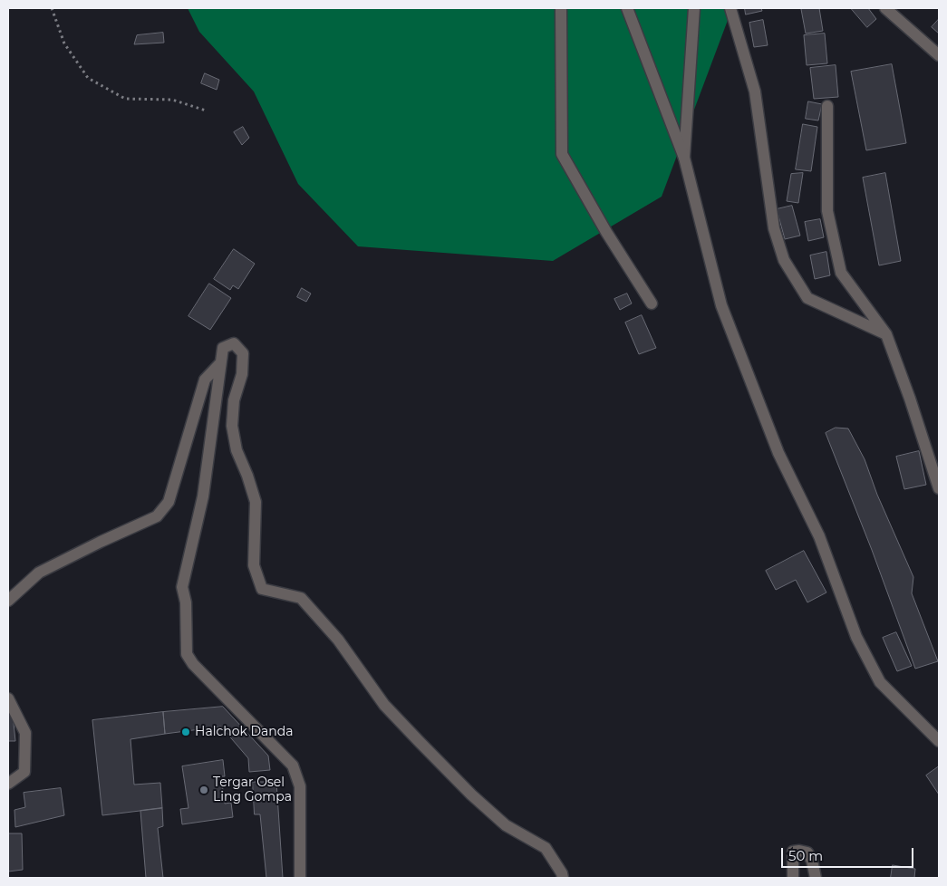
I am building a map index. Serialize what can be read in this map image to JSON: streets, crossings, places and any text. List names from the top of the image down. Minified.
{"places":["Halchok Danda","Tergar Osel Ling Gompa"],"scale_bar":"50 m"}
